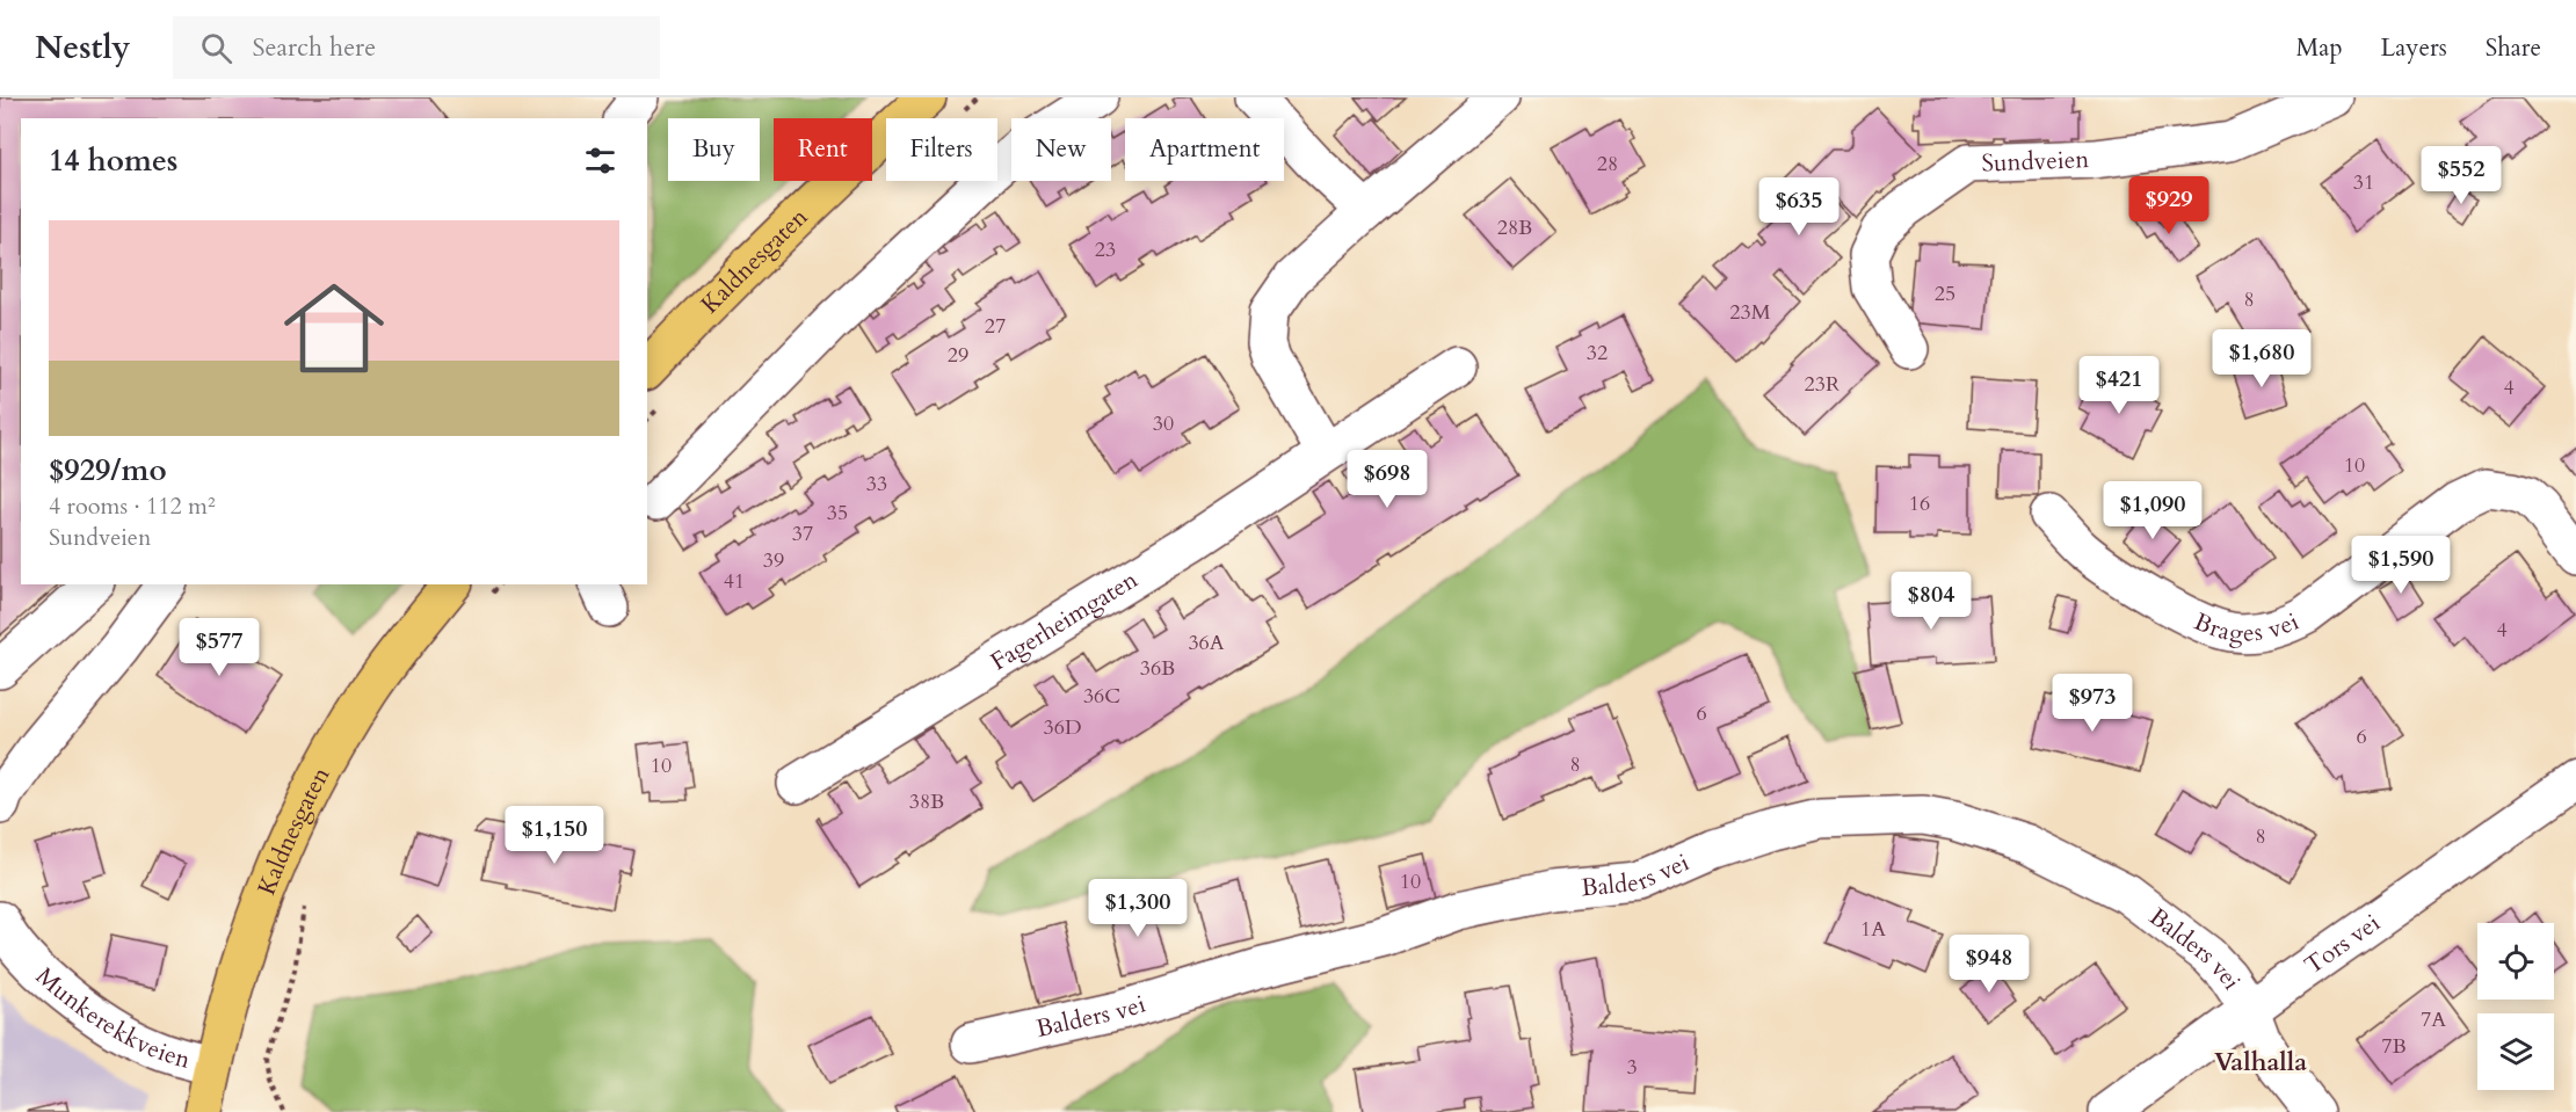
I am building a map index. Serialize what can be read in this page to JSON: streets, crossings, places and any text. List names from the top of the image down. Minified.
{"streets":{"main road":["Kaldnesgaten"],"street":["Sundveien","Brages vei","Fagerheimgaten","Balders vei","Tors vei","Munkerekkveien"]},"crossings":[["Kaldnesgaten","Munkerekkveien"],["Balders vei","Tors vei"]],"districts":["Valhalla"],"house_numbers":["28","31","28B","23","25","8","23M","27","32","29","23R","4","30","10","33","16","35","37","39","41","4","36A","36B","36C","6","36D","6","8","10","38B","8","10","1A","7A","7B","3"],"page":{"header":"Nestly","search":"Search here","nav":["Map","Layers","Share"],"chip":["Buy","Rent","Filters","New","Apartment"],"heading":"14 homes","price":["$552","$929","$635","$1,680","$421","$698","$1,090","$1,590","$804","$577","$973","$1,150","$1,300","$948"],"list":[{"name":"$929/mo","note":"4 rooms · 112 m² · Sundveien"}]}}
